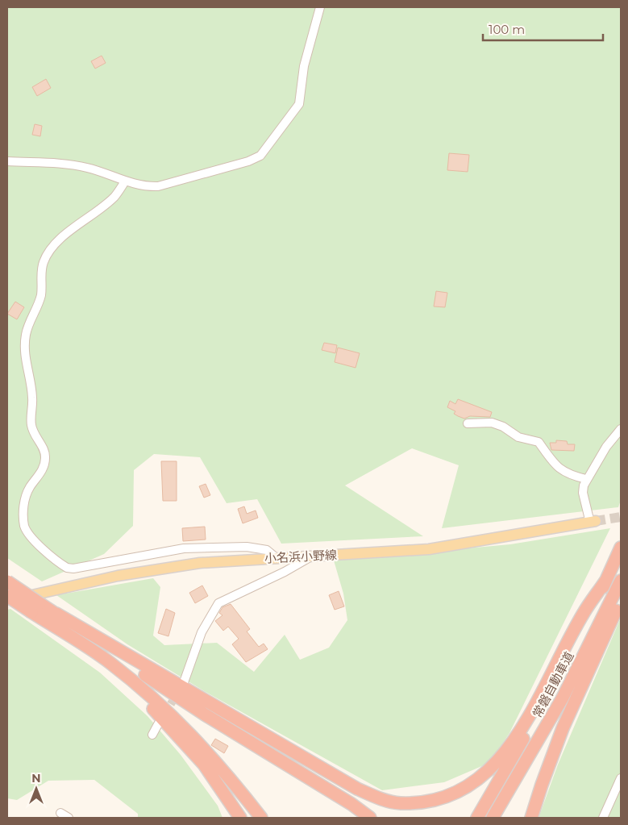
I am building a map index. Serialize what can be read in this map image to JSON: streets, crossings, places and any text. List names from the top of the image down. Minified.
{"streets":{"highway":["常磐自動車道"],"main road":["小名浜小野線"]},"scale_bar":"100 m","north":"top"}
